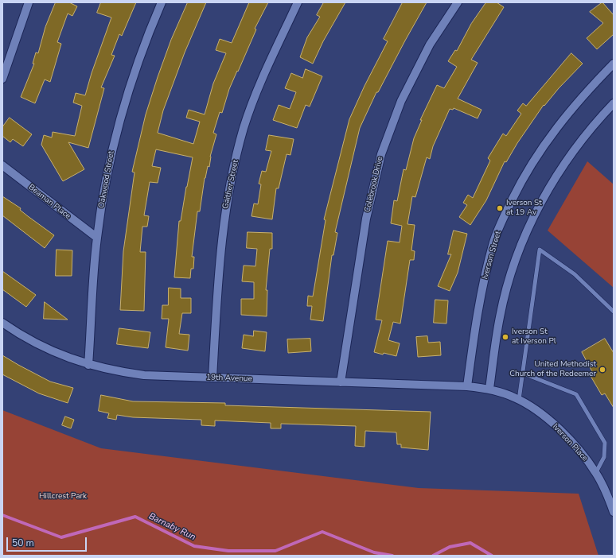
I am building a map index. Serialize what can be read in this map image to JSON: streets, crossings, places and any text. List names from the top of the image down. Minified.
{"streets":{"street":["Oakwood Street","Gaither Street","Colebrook Drive","Beaman Place","Iverson Street","19th Avenue","Iverson Place"]},"crossings":[["Oakwood Street","Beaman Place"],["Oakwood Street","19th Avenue"],["Gaither Street","19th Avenue"],["Colebrook Drive","19th Avenue"],["Iverson Street","19th Avenue"],["Iverson Street","Iverson Place"],["19th Avenue","Iverson Place"]],"water":["Barnaby Run"],"parks":["Hillcrest Park"],"places":["Iverson St at 19 Av","Iverson St at Iverson Pl","United Methodist Church of the Redeemer"],"scale_bar":"50 m"}
